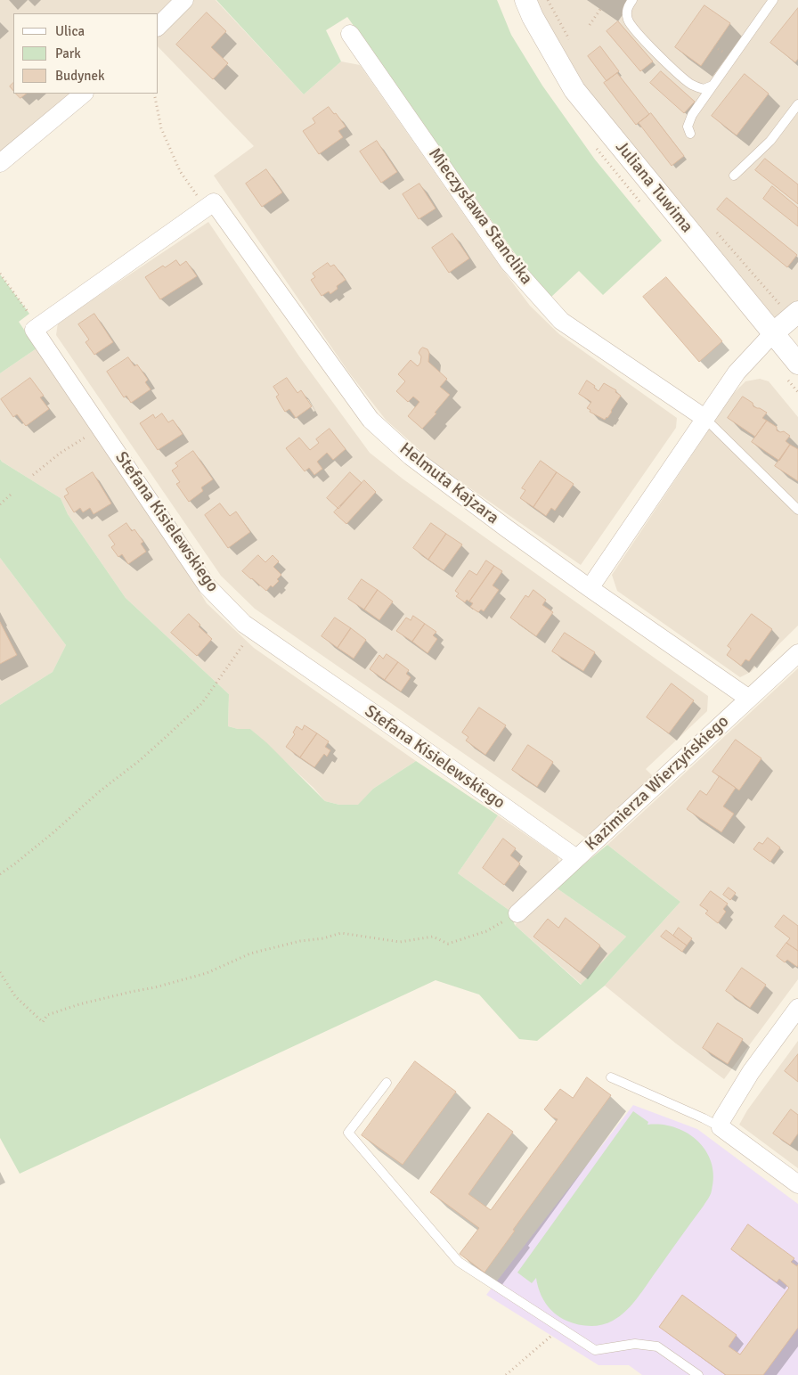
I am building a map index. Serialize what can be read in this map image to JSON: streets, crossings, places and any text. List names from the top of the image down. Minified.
{"streets":{"street":["Juliana Tuwima","Mieczysława Stanclika","Helmuta Kajzara","Stefana Kisielewskiego","Kazimierza Wierzyńskiego"]},"crossings":[["Helmuta Kajzara","Kazimierza Wierzyńskiego"],["Stefana Kisielewskiego","Kazimierza Wierzyńskiego"]],"legend":["Ulica","Park","Budynek"]}
